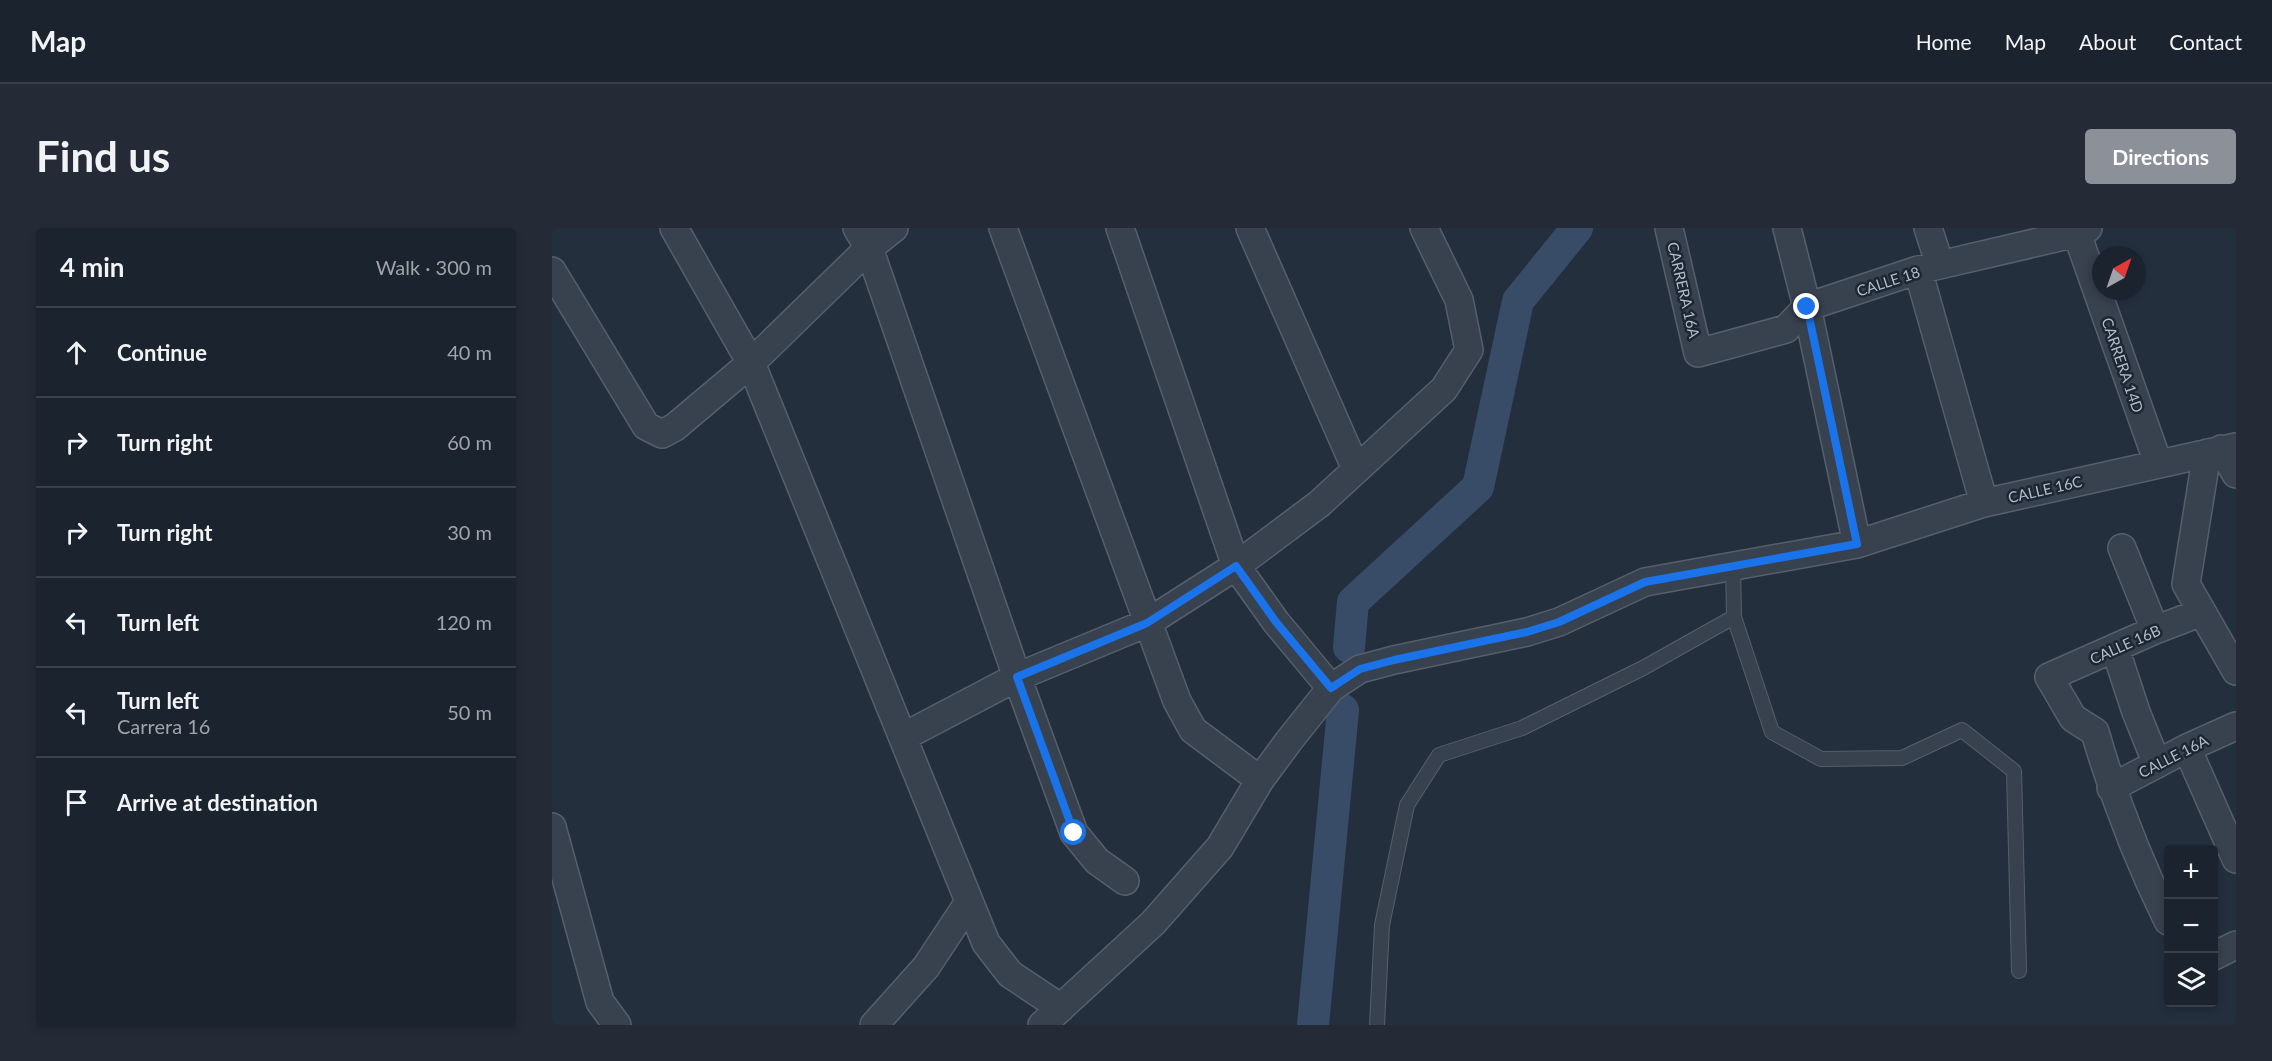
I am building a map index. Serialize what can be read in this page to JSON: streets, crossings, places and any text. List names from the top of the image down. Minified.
{"streets":{"street":["CALLE 18","CARRERA 16A","CARRERA 14D","CALLE 16C","CALLE 16B","CALLE 16A"]},"crossings":[["CALLE 18","CARRERA 16A"],["CALLE 18","CARRERA 14D"],["CARRERA 14D","CALLE 16C"],["CALLE 16B","CALLE 16A"]],"north":"top right","page":{"header":"Map","nav":["Home","Map","About","Contact"],"buttons":"Directions","title":"Find us","heading":["4 min","Walk · 300 m"],"list":[["Continue","40 m"],["Turn right","60 m"],["Turn right","30 m"],["Turn left","120 m"],["Turn left","Carrera 16","50 m"],"Arrive at destination"],"map_buttons":["+","−"]}}
